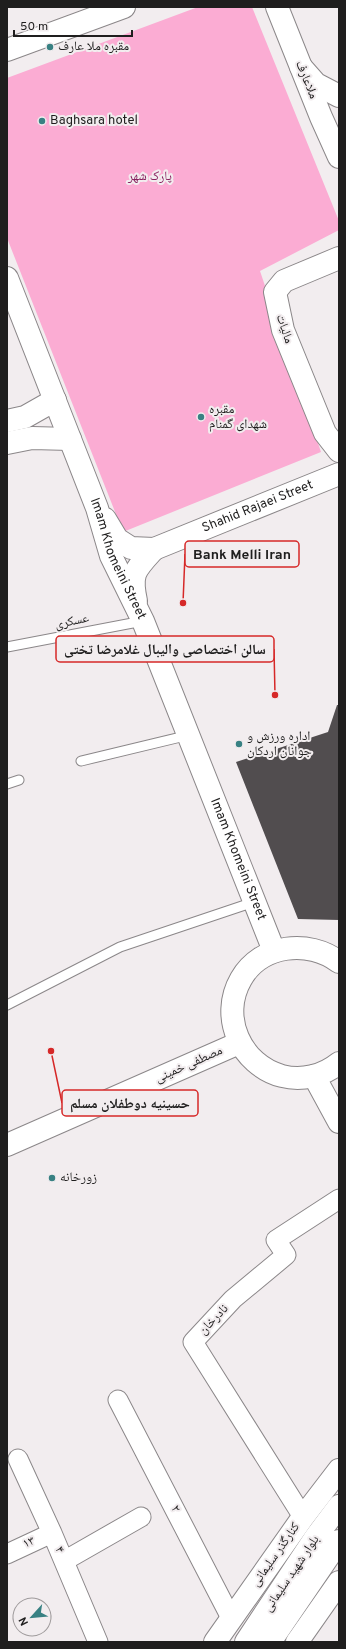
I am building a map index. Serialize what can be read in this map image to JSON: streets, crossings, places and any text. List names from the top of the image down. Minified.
{"streets":{"main road":["ملاعارف","مالیات","Shahid Rajaei Street","Imam Khomeini Street","مصطفی خمینی","کنارگذر سلیمانی","بلوار شهید سلیمانی"],"street":["نادرخان","۲","۱۳","۴"],"lane":["عسکری"]},"crossings":[["Imam Khomeini Street","عسکری"],["نادرخان","کنارگذر سلیمانی"],["۲","کنارگذر سلیمانی"],["۱۳","۴"]],"parks":["پارک شهر"],"places":["مقبره ملا عارف","Baghsara hotel","مقبره شهدای گمنام","Bank Melli Iran","سالن اختصاصی والیبال غلامرضا تختی","اداره ورزش و جوانان اردکان","حسینیه دوطفلان مسلم","زورخانه"],"scale_bar":"50 m","north":"bottom left"}
